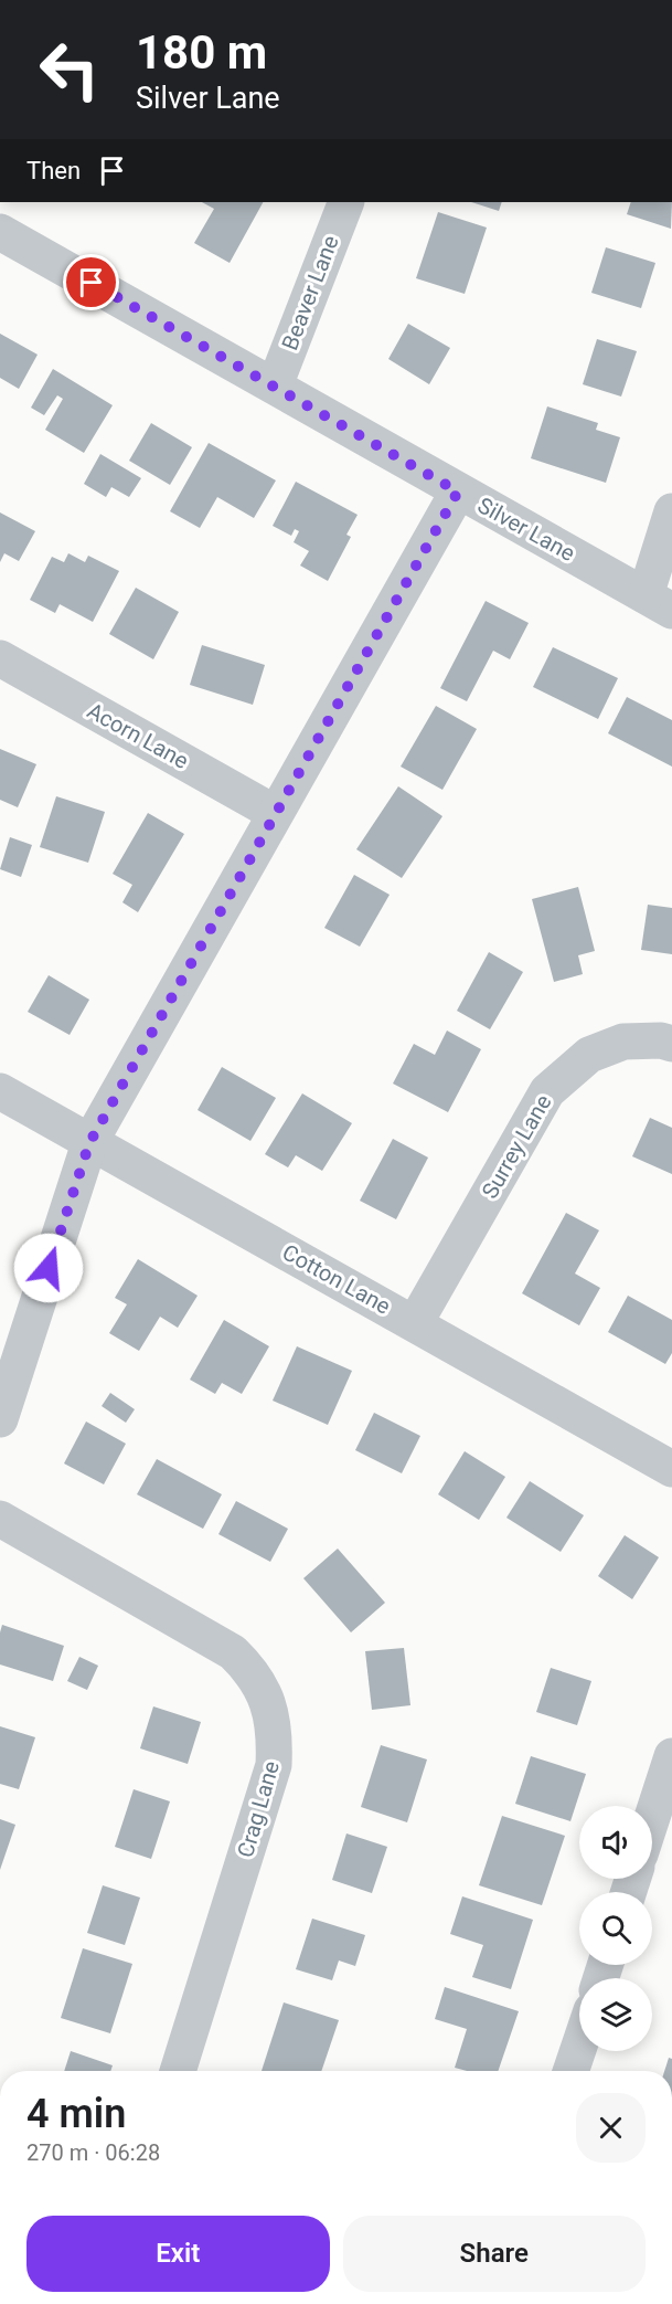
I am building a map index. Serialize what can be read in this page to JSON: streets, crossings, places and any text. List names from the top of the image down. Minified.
{"streets":{"street":["Beaver Lane","Silver Lane","Acorn Lane","Surrey Lane","Cotton Lane","Crag Lane"]},"crossings":[["Beaver Lane","Silver Lane"],["Surrey Lane","Cotton Lane"]],"page":{"turn":["180 m","Silver Lane"],"then":"Then","heading":["4 min","270 m · 06:28"],"buttons":["Exit","Share"]}}
